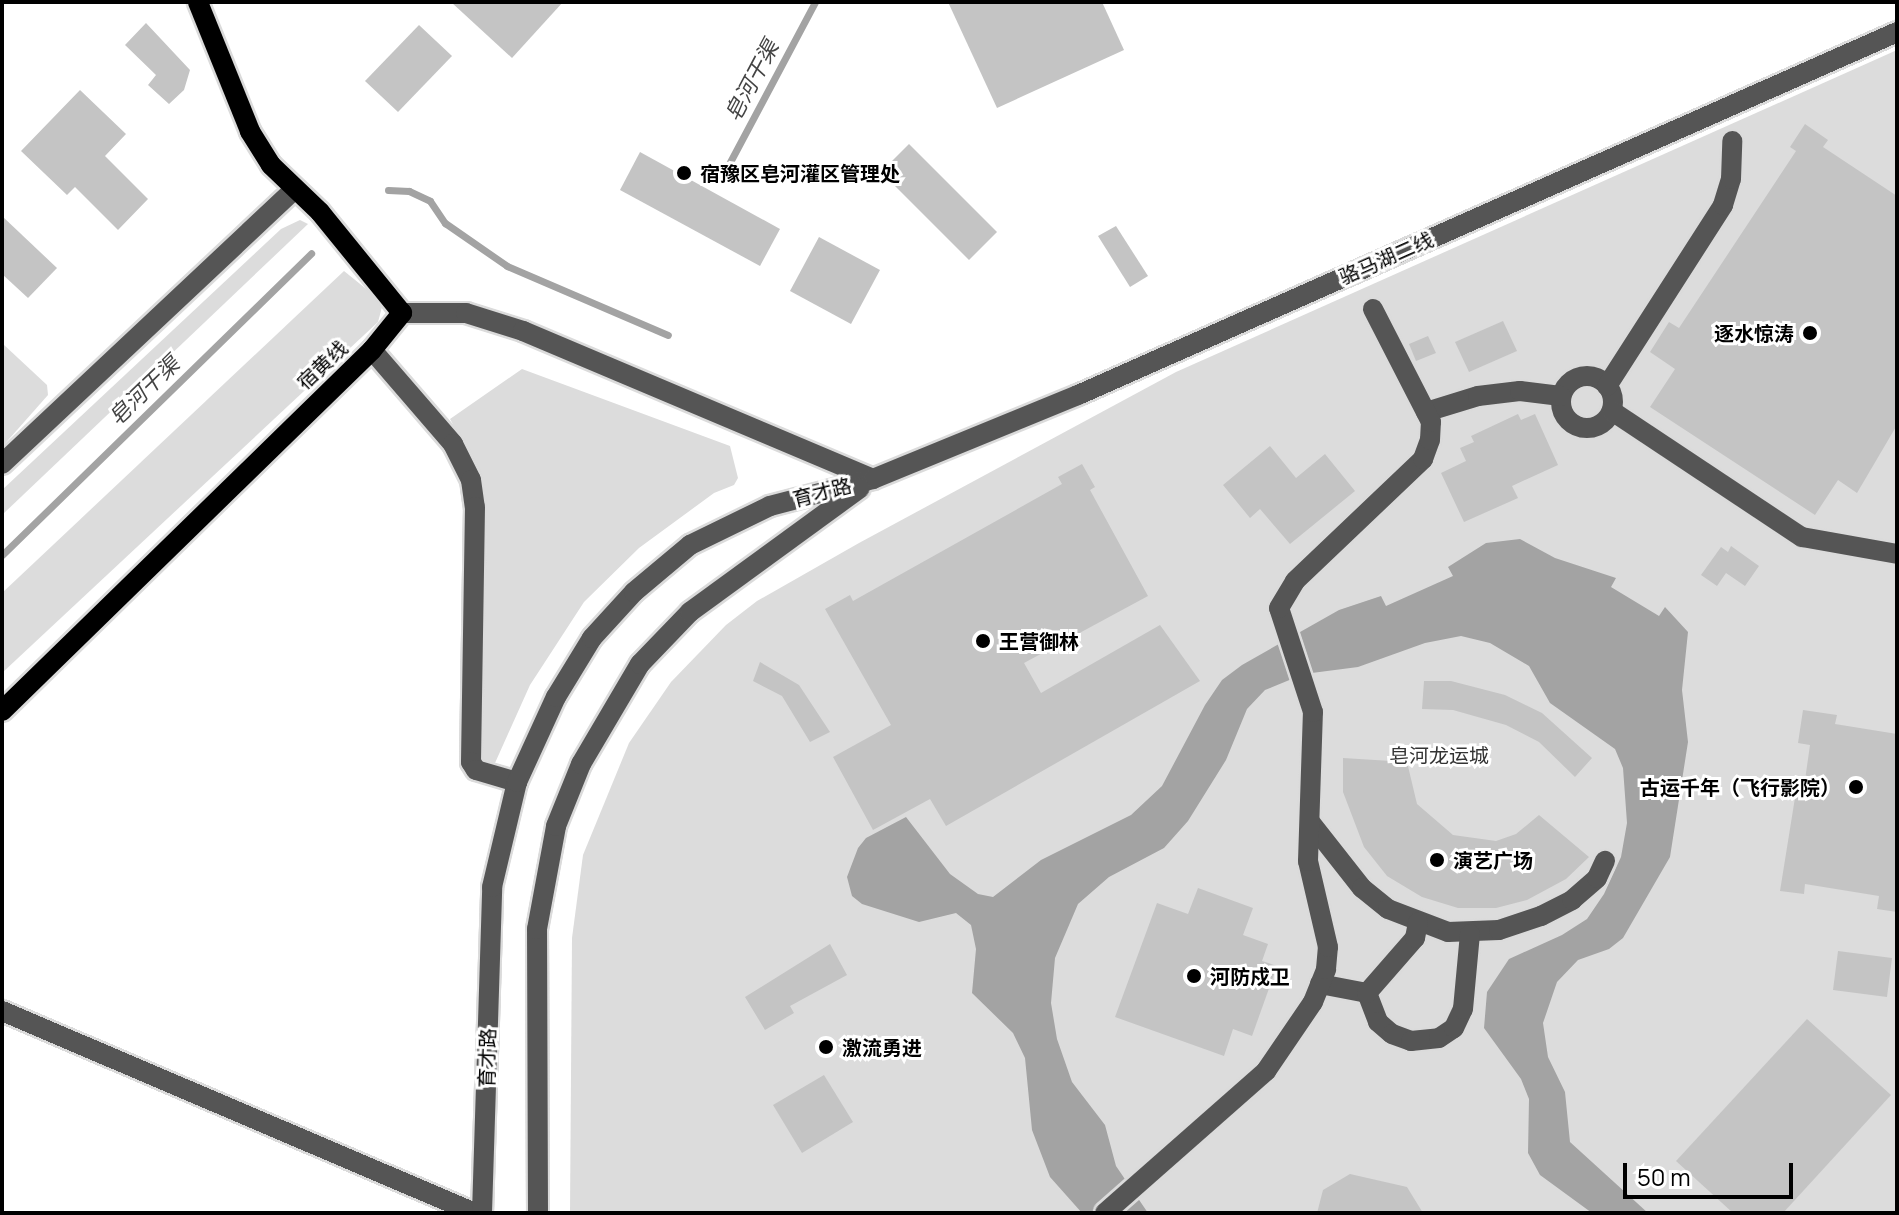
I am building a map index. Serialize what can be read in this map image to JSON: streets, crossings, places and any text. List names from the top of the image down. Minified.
{"streets":{"main road":["宿黄线"],"street":["骆马湖二线","育才路"]},"crossings":[["骆马湖二线","育才路"]],"water":["皂河干渠"],"parks":["皂河龙运城"],"places":["宿豫区皂河灌区管理处","逐水惊涛","王营御林","古运千年（飞行影院）","演艺广场","河防戍卫","激流勇进"],"scale_bar":"50 m"}
